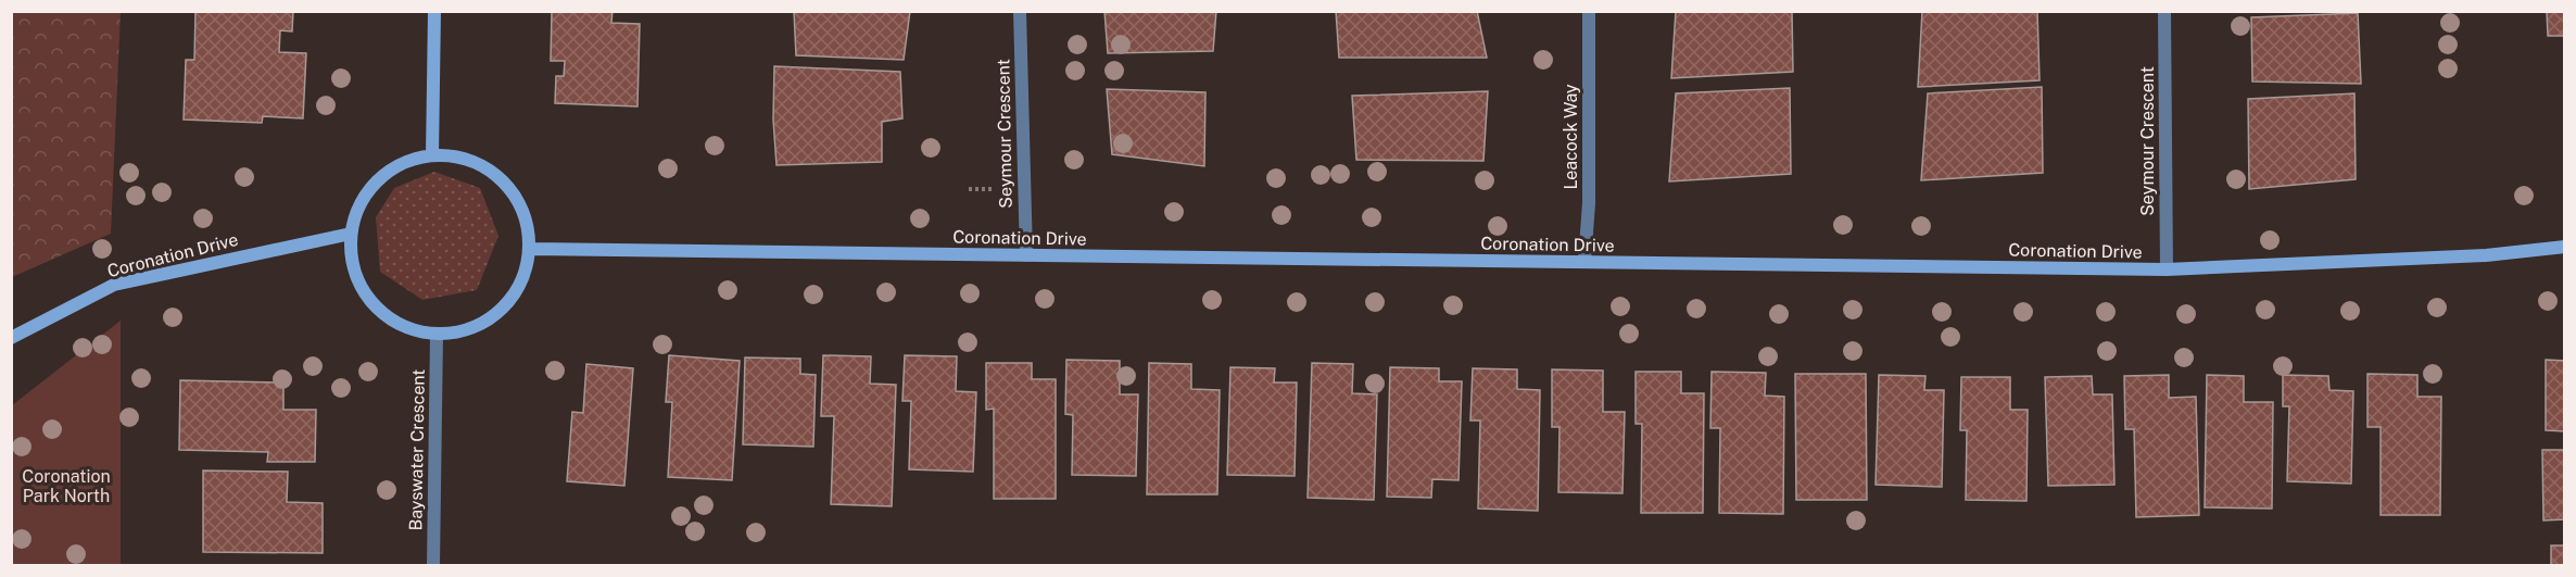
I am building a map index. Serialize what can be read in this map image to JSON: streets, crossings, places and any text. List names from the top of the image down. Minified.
{"streets":{"street":["Seymour Crescent","Leacock Way","Coronation Drive","Bayswater Crescent"]},"crossings":[["Seymour Crescent","Coronation Drive"],["Leacock Way","Coronation Drive"],["Coronation Drive","Bayswater Crescent"]],"parks":["Coronation Park North"]}
